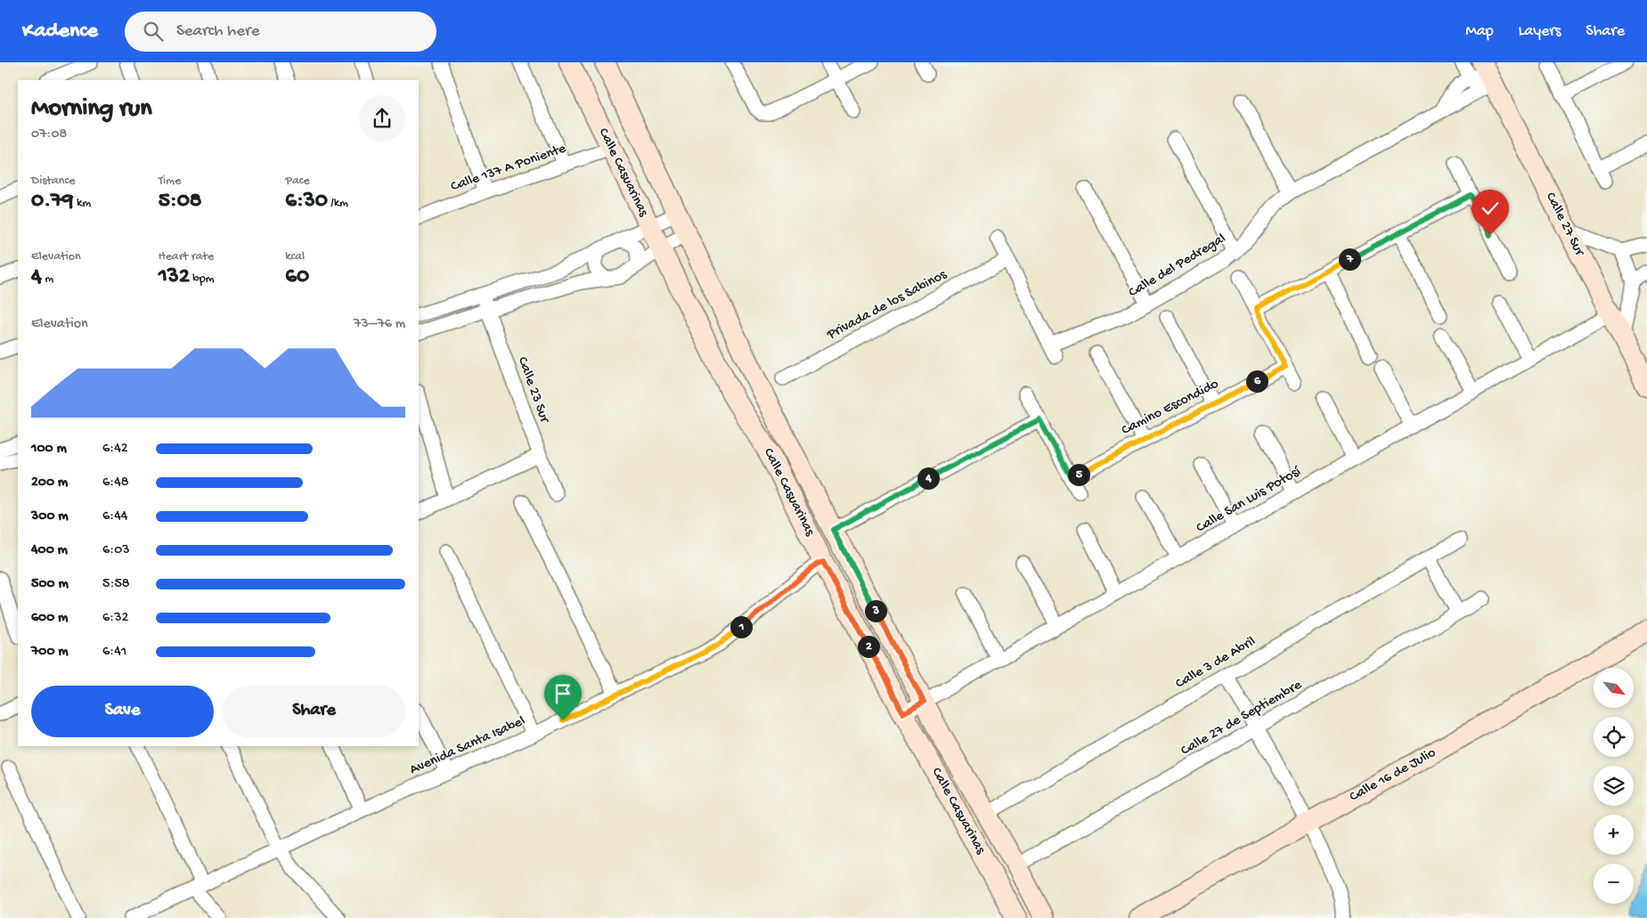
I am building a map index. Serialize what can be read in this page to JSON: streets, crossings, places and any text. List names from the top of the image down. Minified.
{"streets":{"main road":["Calle Casuarinas","Calle 27 Sur","Calle 16 de Julio"],"street":["Calle 137 A Poniente","Calle del Pedregal","Privada de los Sabinos","Calle 23 Sur","Camino Escondido","Calle San Luis Potosí","Calle 3 de Abril","Calle 27 de Septiembre","Avenida Santa Isabel"]},"crossings":[["Calle 137 A Poniente","Calle Casuarinas"],["Calle Casuarinas","Calle San Luis Potosí"],["Calle Casuarinas","Calle 3 de Abril"],["Calle Casuarinas","Calle 27 de Septiembre"],["Calle Casuarinas","Avenida Santa Isabel"],["Calle 27 Sur","Calle del Pedregal"],["Calle 27 Sur","Calle San Luis Potosí"],["Calle del Pedregal","Privada de los Sabinos"]],"north":"bottom right","page":{"header":"Kadence","search":"Search here","nav":["Map","Layers","Share"],"heading":["Morning run","07:08"],"stats":[["Distance","0.79 km"],["Time","5:08"],["Pace","6:30 /km"],["Elevation","4 m"],["Heart rate","132 bpm"],["kcal","60"]],"pins":["7","6","5","4","3","1","2"],"chart":["Elevation","73–76 m"],"list":[{"name":"100 m","note":"6:42"},{"name":"200 m","note":"6:48"},{"name":"300 m","note":"6:44"},{"name":"400 m","note":"6:03"},{"name":"500 m","note":"5:58"},{"name":"600 m","note":"6:32"},{"name":"700 m","note":"6:41"}],"map_buttons":["+","−"],"buttons":["Save","Share"]}}
